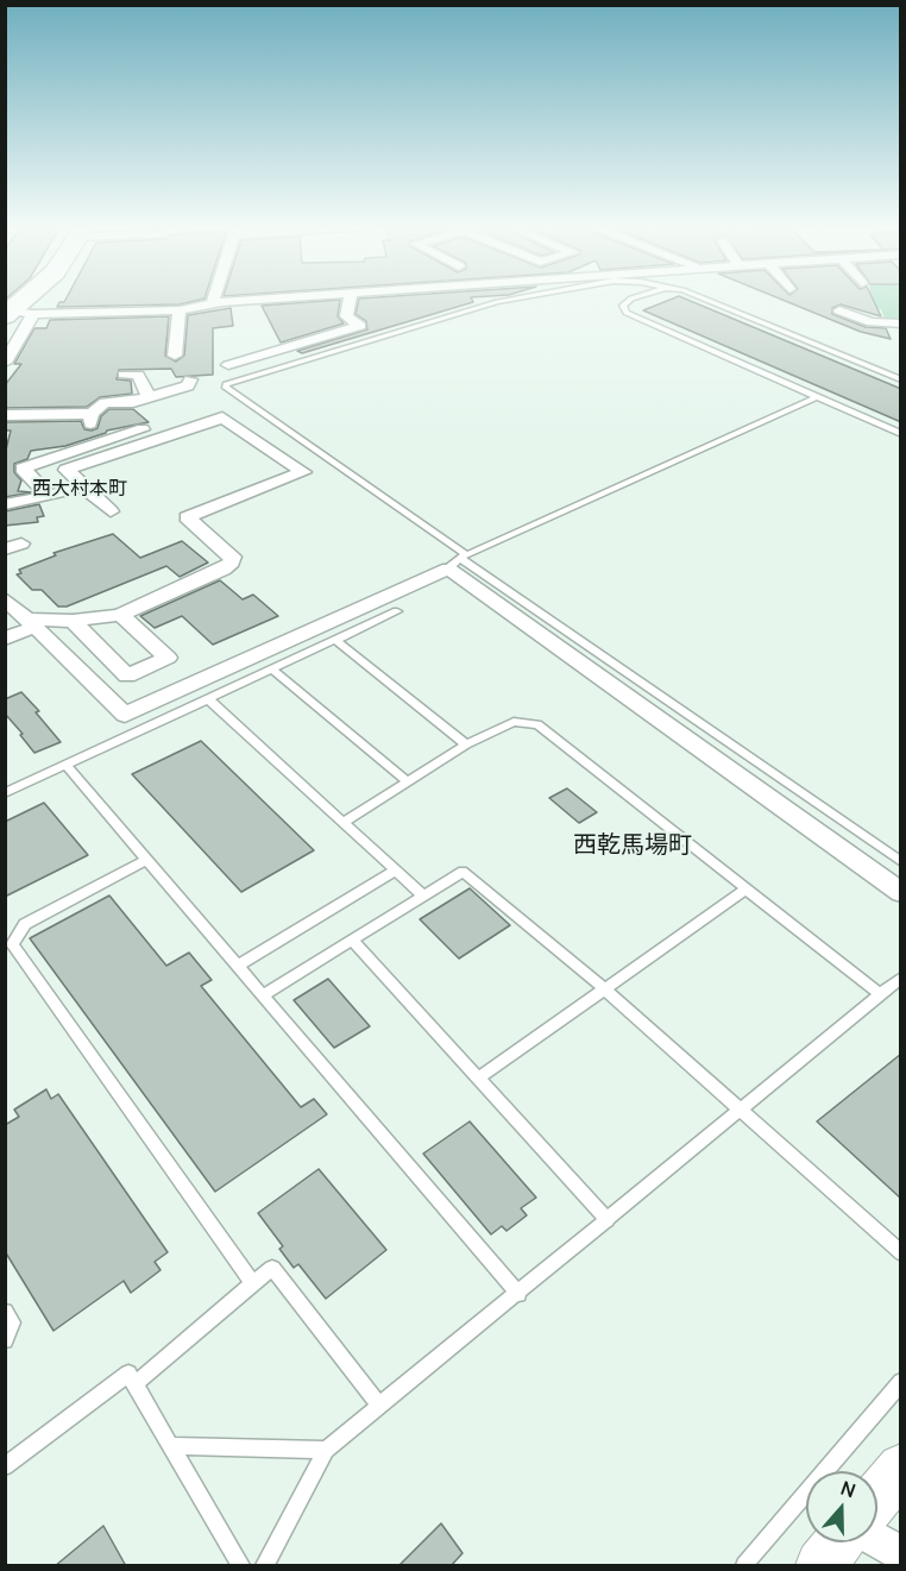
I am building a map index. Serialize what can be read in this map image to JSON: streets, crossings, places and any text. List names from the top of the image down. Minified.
{"districts":["西大村本町","西乾馬場町"],"north":"top"}
